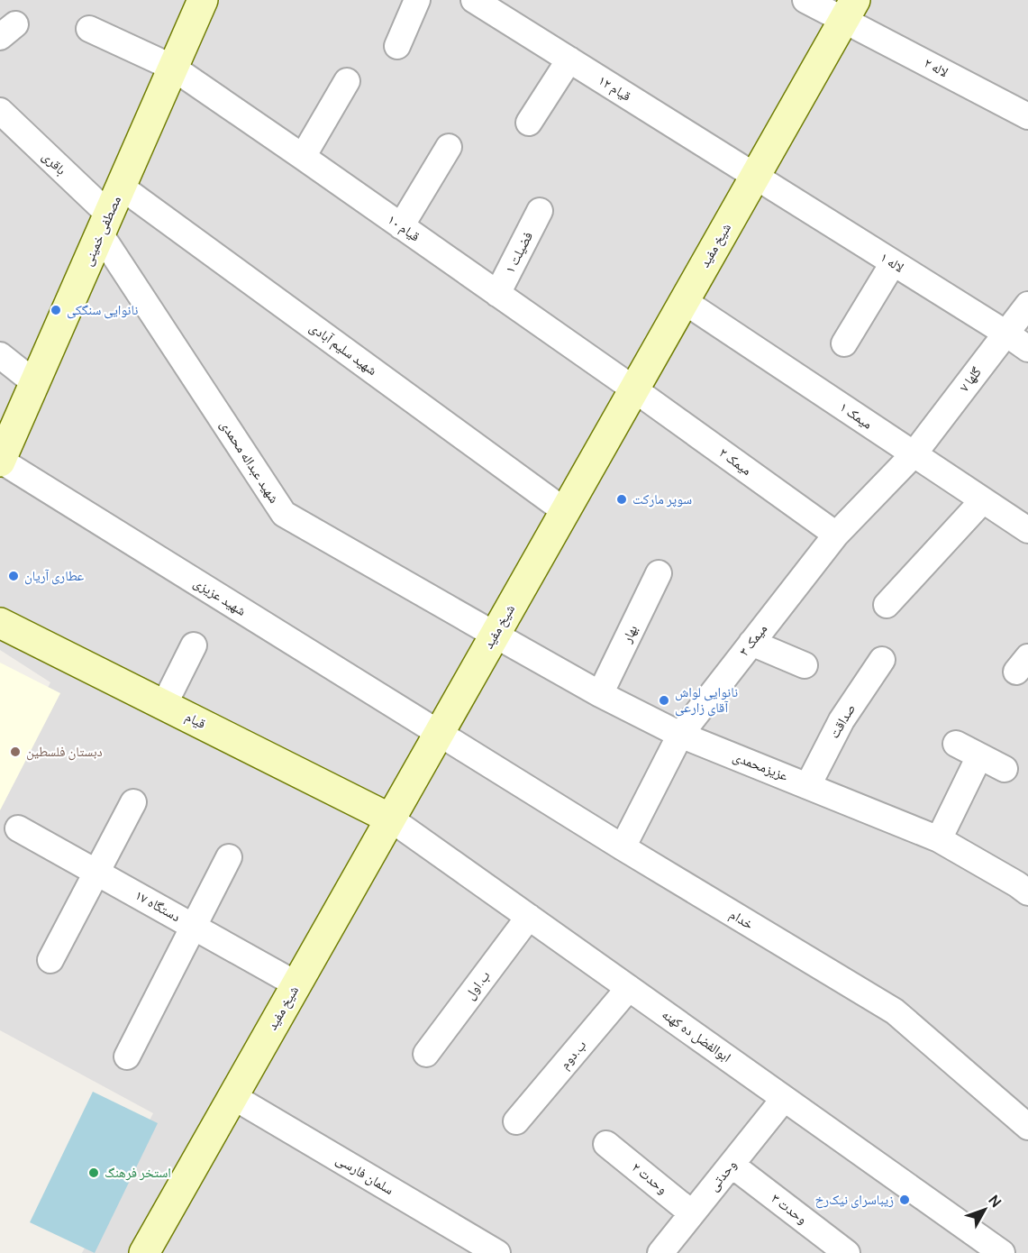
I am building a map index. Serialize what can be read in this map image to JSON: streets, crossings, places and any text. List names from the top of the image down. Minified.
{"streets":{"street":["لاله ۲","قیام ۱۲","باقری","قیام ۱۰","مصطفی خمینی","شیخ مفید","فضیلت ۱","لاله ۱","شهید سلیم آبادی","گلها ۷","میمک ۱","شهید عبداله محمدی","میمک ۲","شهید عزیزی","بهار","میمک ۳","قیام","صداقت","عزیزمحمدی","۱۷ دستگاه","خدام","ب.اول","ابوالفضل ده کهنه","ب.دوم","سلمان فارسی","وحدتی","وحدت ۲","وحدت ۳"]},"crossings":[["لاله ۲","شیخ مفید"],["قیام ۱۲","شیخ مفید"],["قیام ۱۲","لاله ۱"],["باقری","مصطفی خمینی"],["باقری","شهید عبداله محمدی"],["قیام ۱۰","مصطفی خمینی"],["قیام ۱۰","شیخ مفید"],["قیام ۱۰","فضیلت ۱"],["قیام ۱۰","میمک ۲"],["مصطفی خمینی","شهید سلیم آبادی"],["مصطفی خمینی","شهید عبداله محمدی"],["مصطفی خمینی","شهید عزیزی"],["شیخ مفید","لاله ۱"],["شیخ مفید","شهید سلیم آبادی"],["شیخ مفید","میمک ۱"],["شیخ مفید","شهید عبداله محمدی"],["شیخ مفید","میمک ۲"],["شیخ مفید","شهید عزیزی"],["شیخ مفید","قیام"],["شیخ مفید","عزیزمحمدی"],["شیخ مفید","۱۷ دستگاه"],["شیخ مفید","خدام"],["شیخ مفید","ابوالفضل ده کهنه"],["شیخ مفید","سلمان فارسی"],["لاله ۱","گلها ۷"],["گلها ۷","میمک ۱"],["گلها ۷","میمک ۳"],["میمک ۱","میمک ۳"],["شهید عبداله محمدی","عزیزمحمدی"],["میمک ۲","میمک ۳"],["شهید عزیزی","خدام"],["بهار","عزیزمحمدی"],["میمک ۳","عزیزمحمدی"],["میمک ۳","خدام"],["قیام","ابوالفضل ده کهنه"],["صداقت","عزیزمحمدی"],["ب.اول","ابوالفضل ده کهنه"],["ابوالفضل ده کهنه","ب.دوم"],["ابوالفضل ده کهنه","وحدتی"],["وحدتی","وحدت ۲"],["وحدتی","وحدت ۳"]],"places":["نانوایی سنگکی","سوپر مارکت","عطاری آریان","نانوایی لواش آقای زارعی","دبستان فلسطین","استخر فرهنگ","زیباسرای نیک‌رخ"],"north":"top right"}
